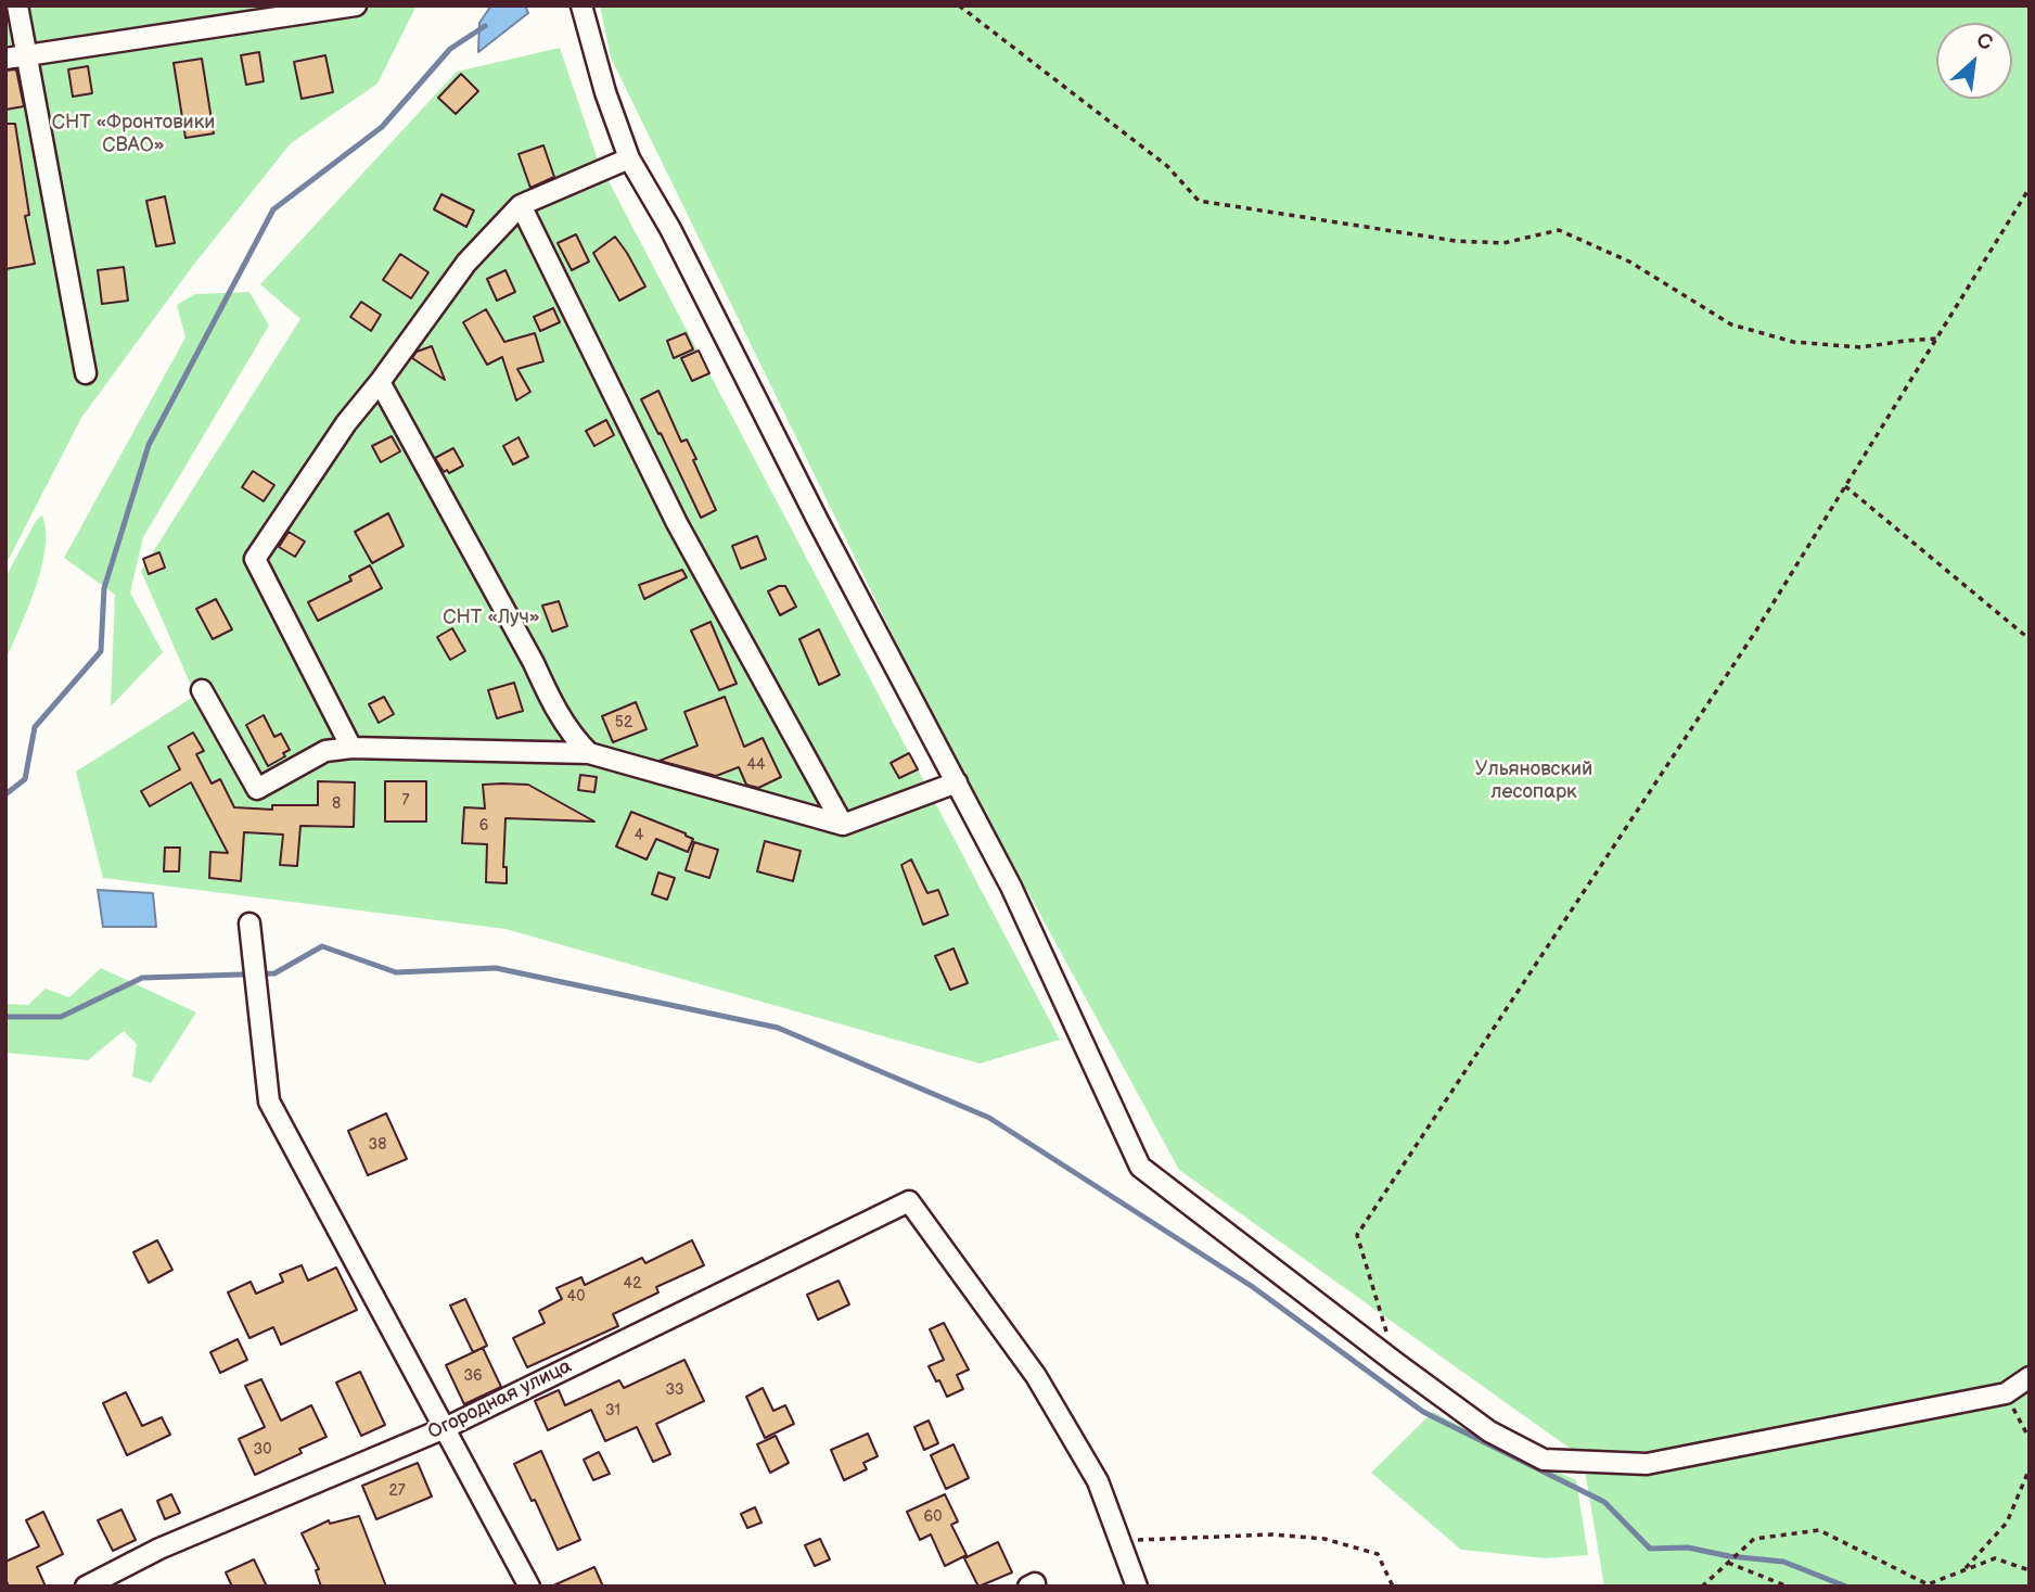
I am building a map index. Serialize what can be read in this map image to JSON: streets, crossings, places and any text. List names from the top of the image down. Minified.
{"streets":{"street":["Огородная улица"]},"parks":["СНТ «Фронтовики СВАО»","СНТ «Луч»","Ульяновский лесопарк"],"house_numbers":["52","44","7","8","6","4","38","42","40","36","33","31","30","27","60"],"north":"top right"}
